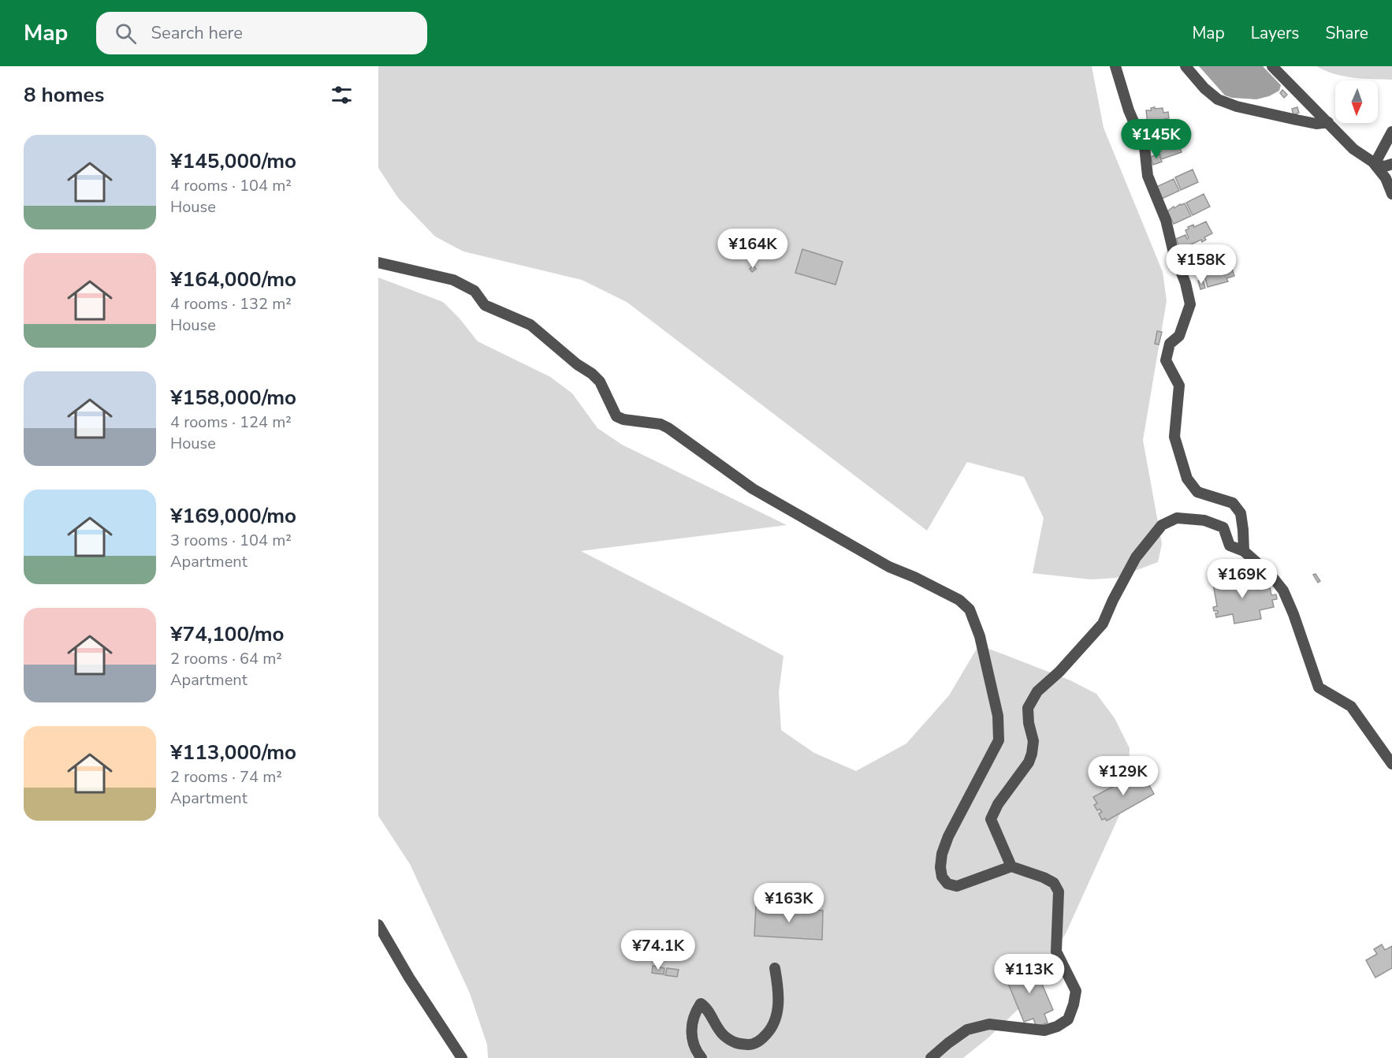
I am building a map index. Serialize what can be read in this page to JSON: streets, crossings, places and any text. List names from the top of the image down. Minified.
{"north":"bottom","page":{"header":"Map","search":"Search here","nav":["Map","Layers","Share"],"heading":"8 homes","price":["¥145K","¥164K","¥158K","¥169K","¥129K","¥163K","¥74.1K","¥113K"],"list":[{"name":"¥145,000/mo","note":"4 rooms · 104 m² · House"},{"name":"¥164,000/mo","note":"4 rooms · 132 m² · House"},{"name":"¥158,000/mo","note":"4 rooms · 124 m² · House"},{"name":"¥169,000/mo","note":"3 rooms · 104 m² · Apartment"},{"name":"¥74,100/mo","note":"2 rooms · 64 m² · Apartment"},{"name":"¥113,000/mo","note":"2 rooms · 74 m² · Apartment"}]}}
